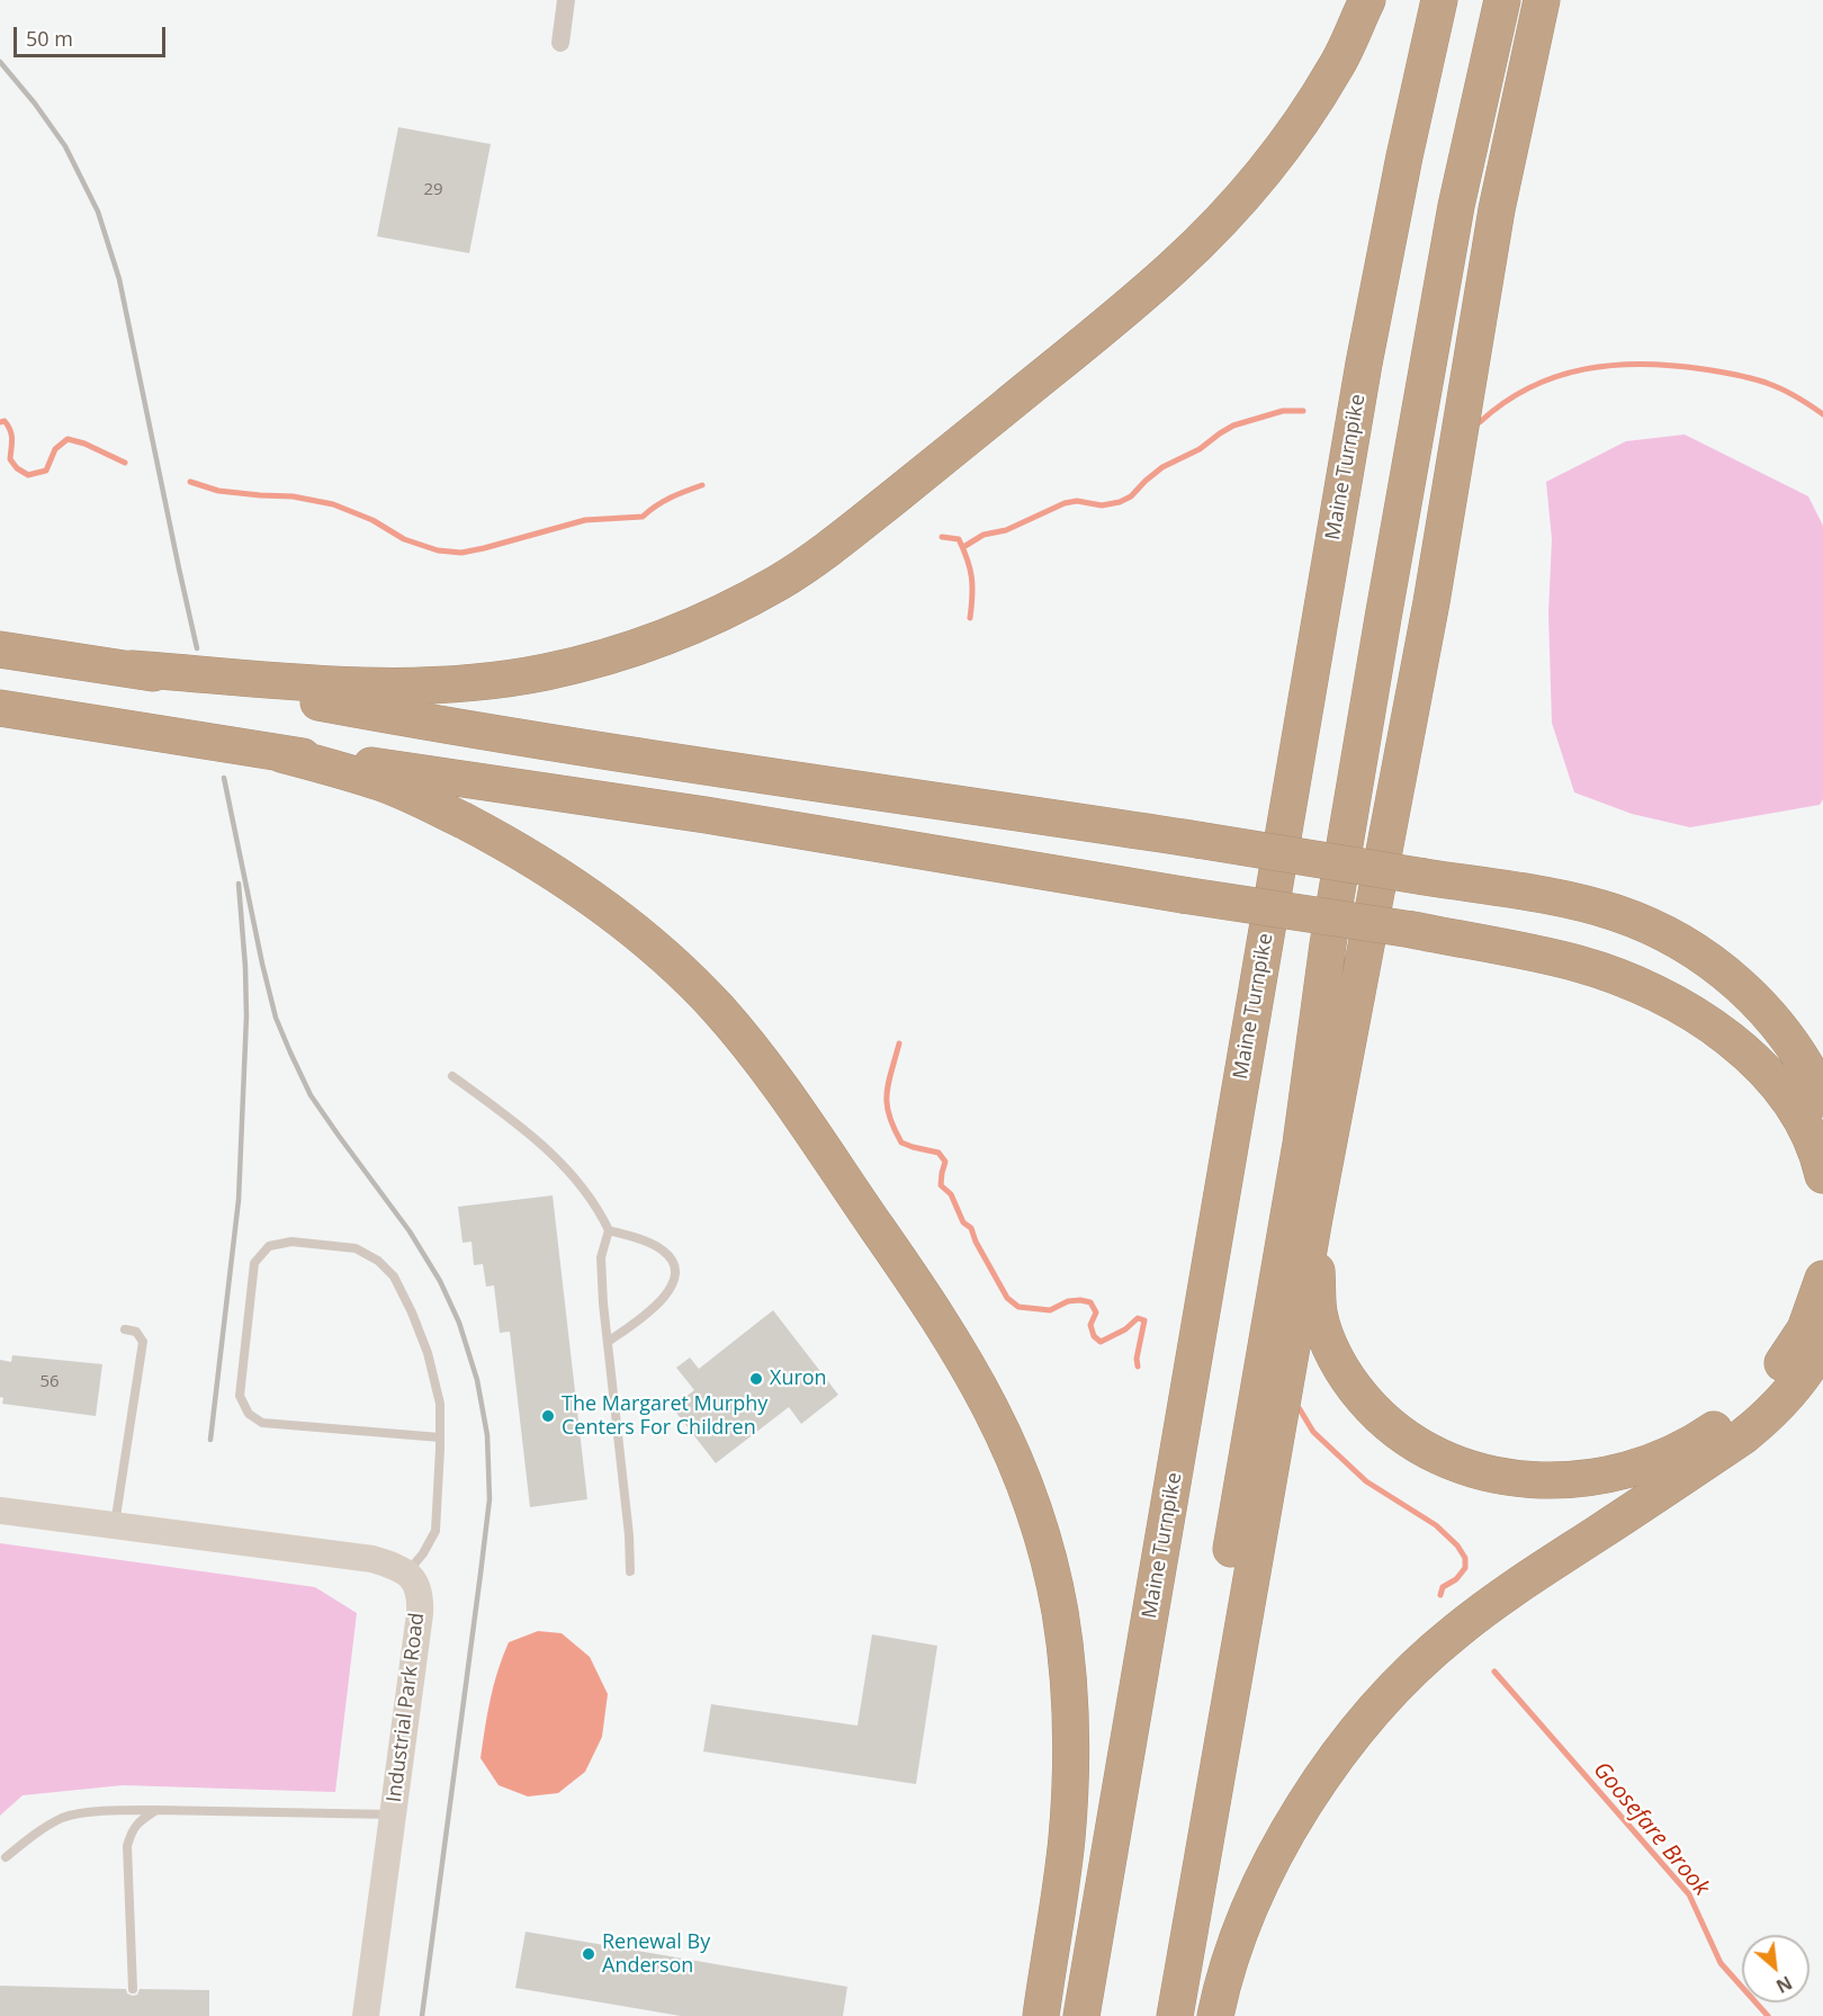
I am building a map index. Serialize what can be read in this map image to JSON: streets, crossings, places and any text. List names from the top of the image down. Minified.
{"streets":{"highway":["Maine Turnpike"],"street":["Industrial Park Road"]},"water":["Goosefare Brook"],"places":["Xuron","The Margaret Murphy Centers For Children","Renewal By Anderson"],"house_numbers":["29","56"],"scale_bar":"50 m","north":"bottom right"}
